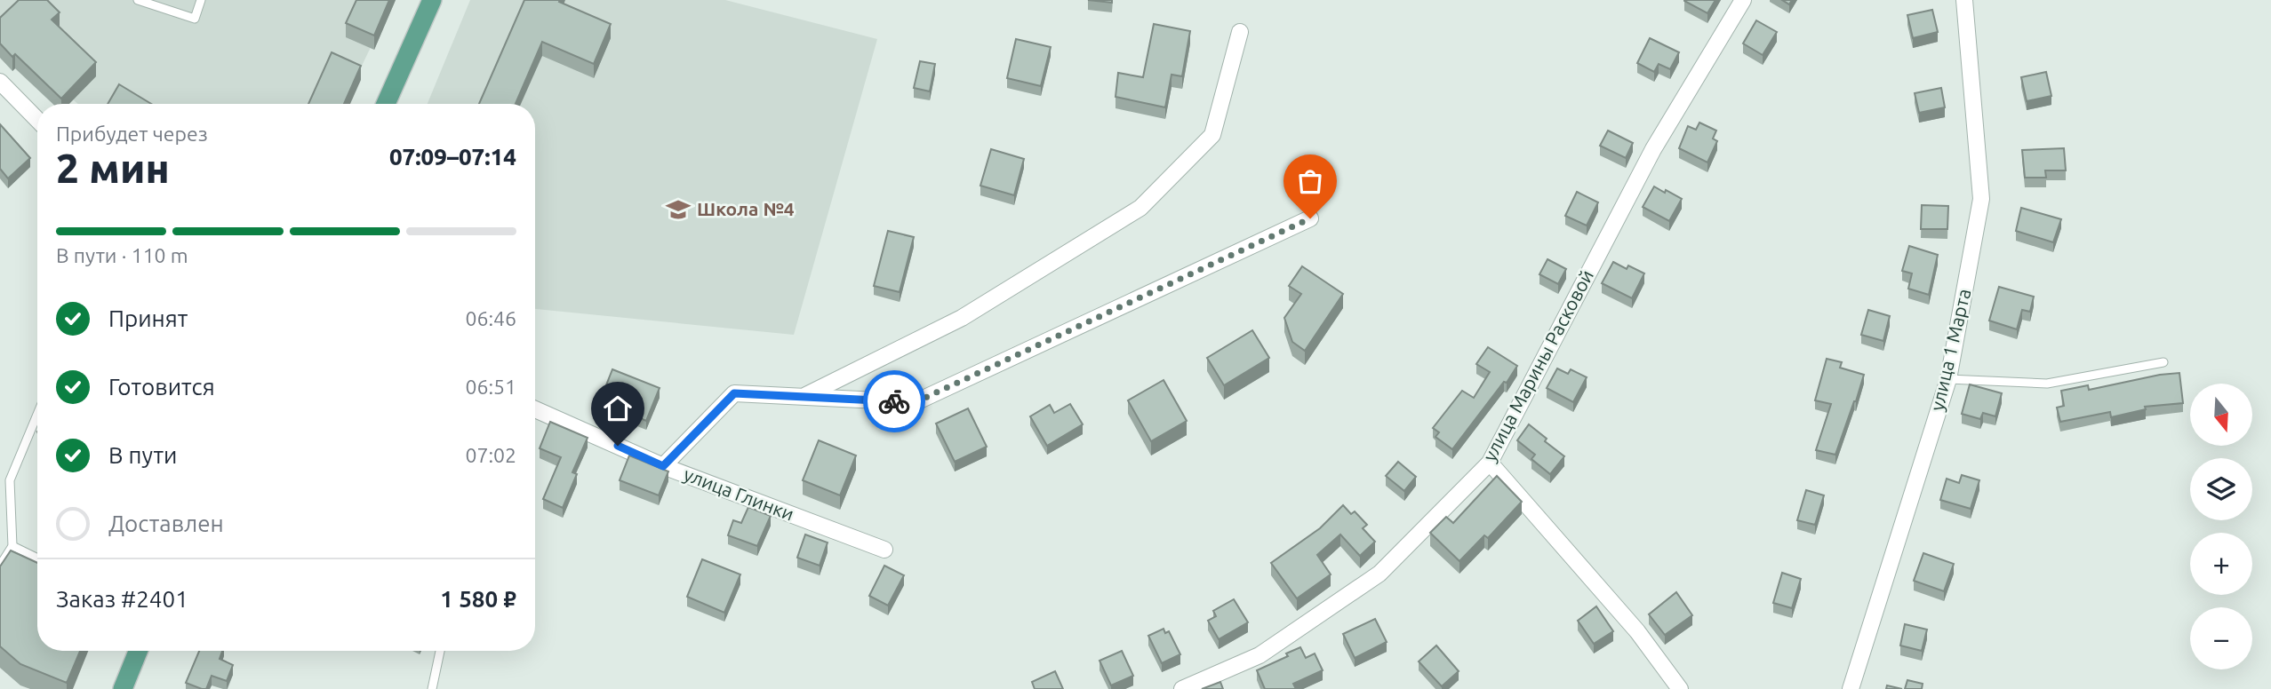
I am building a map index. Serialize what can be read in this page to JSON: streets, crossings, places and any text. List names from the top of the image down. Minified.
{"streets":{"street":["улица 1 Марта","улица Марины Расковой","улица Глинки"]},"places":{"school or university":["Школа №4"]},"north":"bottom","page":{"heading":["2 мин","Прибудет через","07:09–07:14"],"panel":["Заказ #2401","1 580 ₽"],"bar":"В пути · 110 m","list":[["Принят","06:46"],["Готовится","06:51"],["В пути","07:02"],"Доставлен"],"map_buttons":["+","−"]}}
